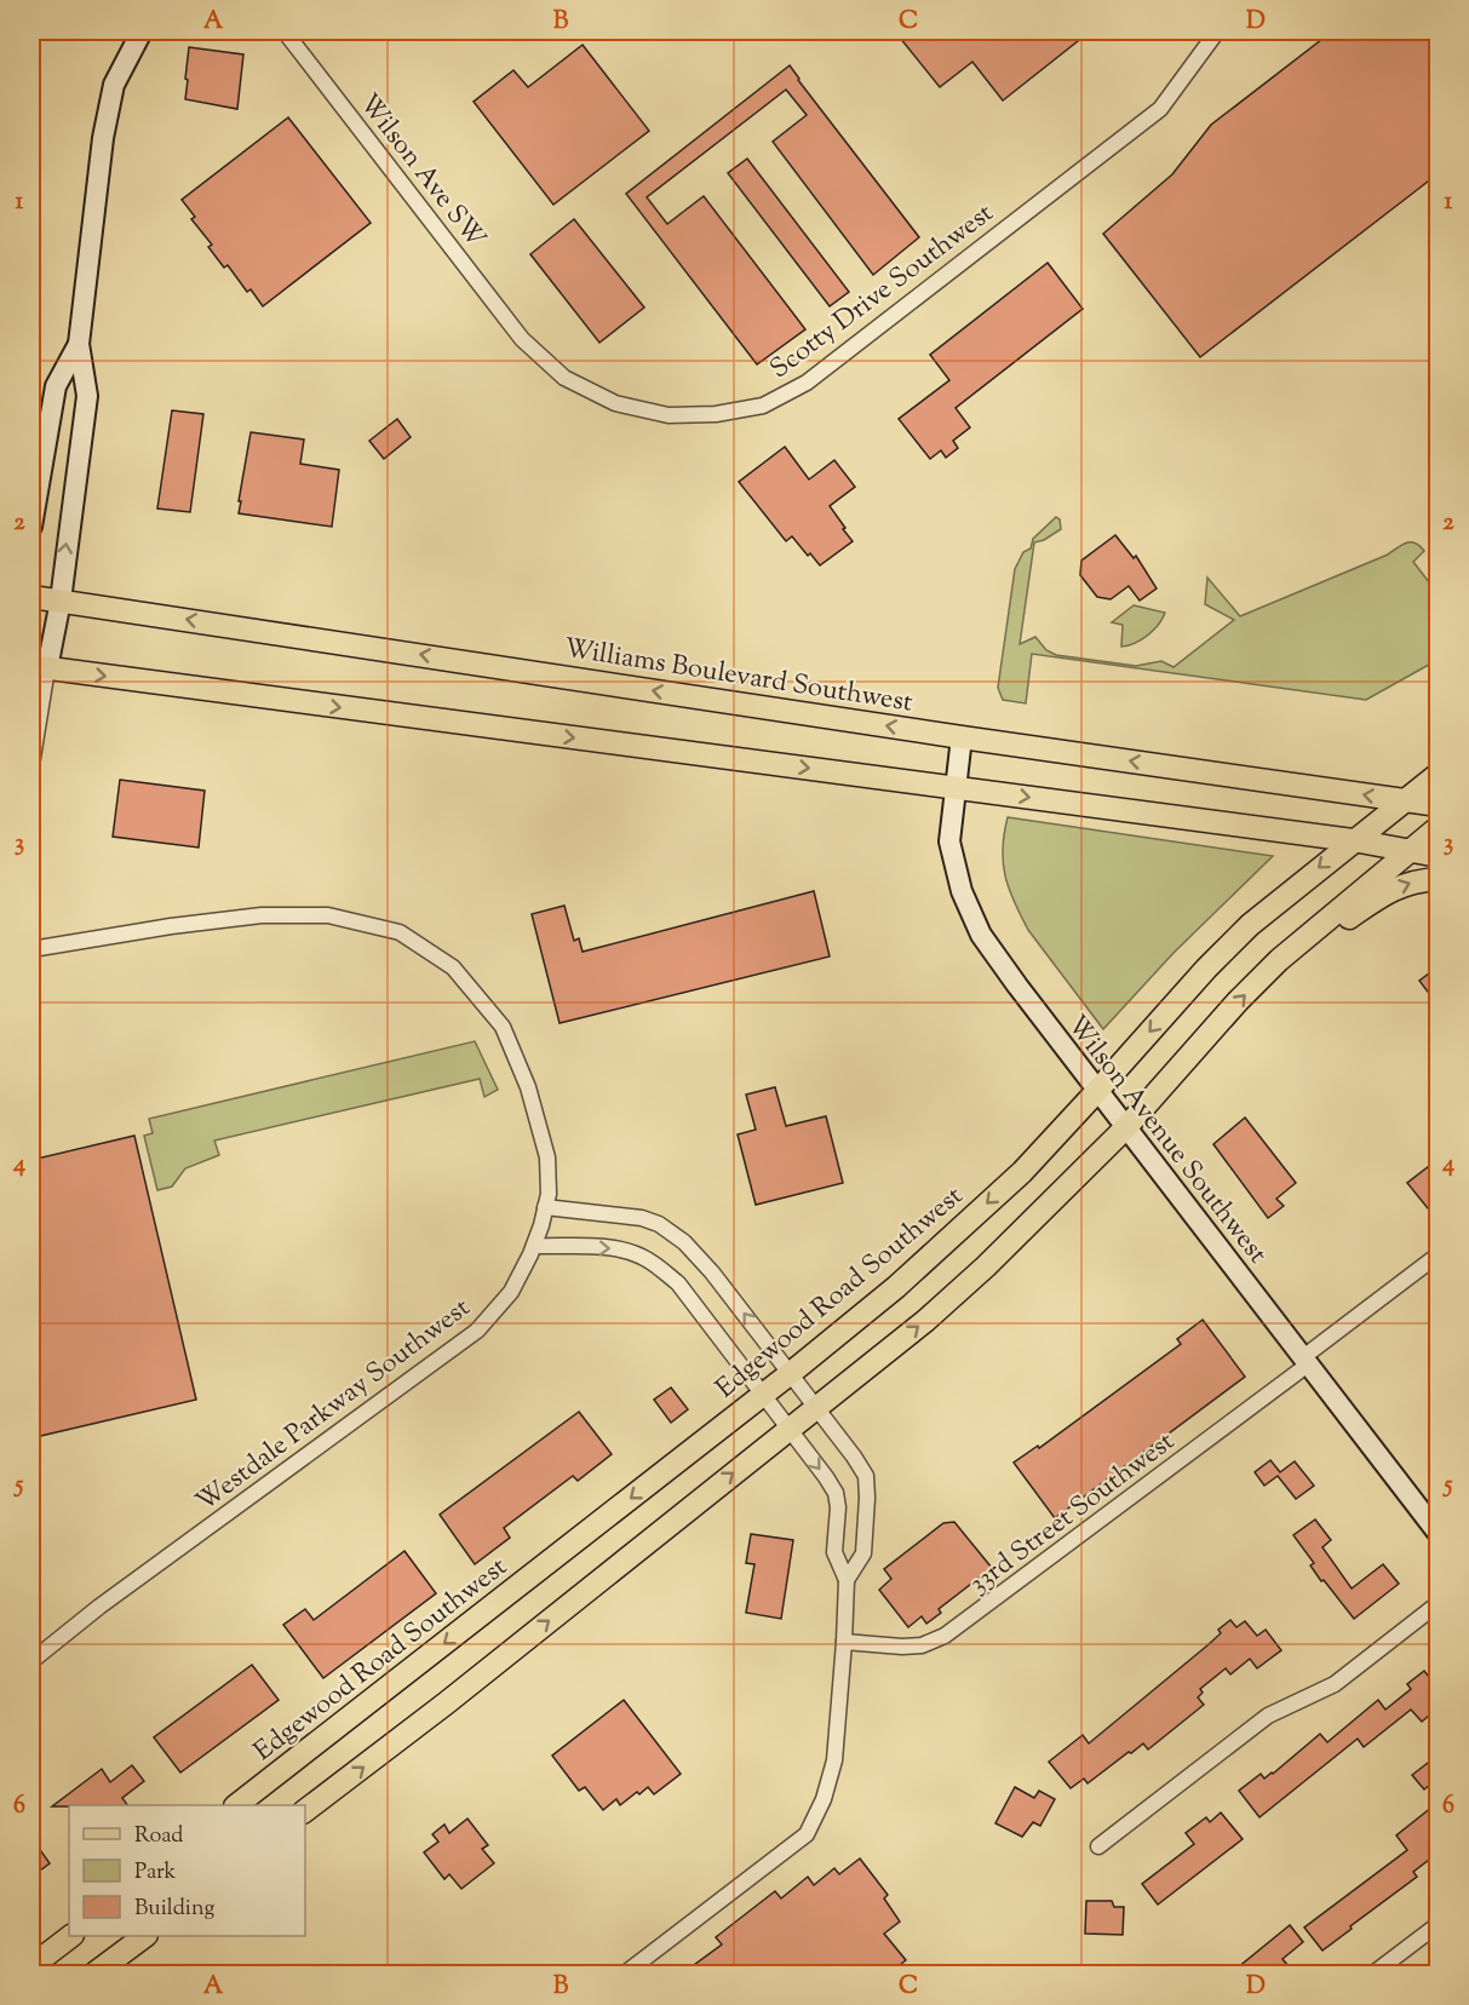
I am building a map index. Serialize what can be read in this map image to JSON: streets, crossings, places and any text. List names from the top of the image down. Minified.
{"streets":{"main road":["Williams Boulevard Southwest","Edgewood Road Southwest"],"street":["Wilson Ave SW","Scotty Drive Southwest","Wilson Avenue Southwest","Westdale Parkway Southwest","33rd Street Southwest"]},"crossings":[["Wilson Ave SW","Scotty Drive Southwest"],["Williams Boulevard Southwest","Wilson Avenue Southwest"],["Williams Boulevard Southwest","Edgewood Road Southwest"],["Wilson Avenue Southwest","Edgewood Road Southwest"],["Wilson Avenue Southwest","33rd Street Southwest"]],"legend":["Road","Park","Building"],"grid":{"columns":["A","B","C","D"],"rows":["1","2","3","4","5","6"]}}
